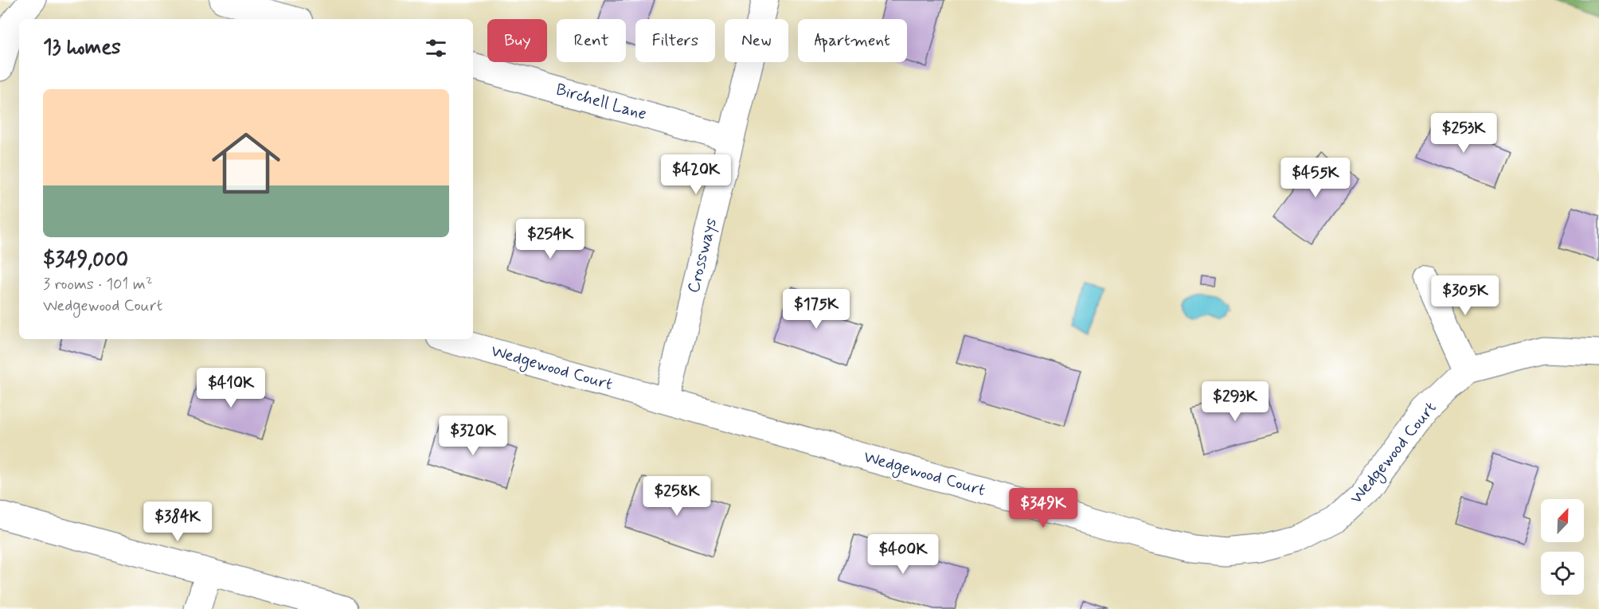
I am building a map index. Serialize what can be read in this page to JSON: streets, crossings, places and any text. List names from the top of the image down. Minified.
{"streets":{"street":["Birchell Lane","Crossways","Wedgewood Court"]},"crossings":[["Birchell Lane","Crossways"],["Crossways","Wedgewood Court"]],"north":"top right","page":{"chip":["Buy","Rent","Filters","New","Apartment"],"heading":"13 homes","list":[{"name":"$349,000","note":"3 rooms · 101 m² · Wedgewood Court"}],"price":["$253K","$420K","$455K","$254K","$305K","$175K","$410K","$293K","$320K","$258K","$349K","$384K","$400K"]}}
